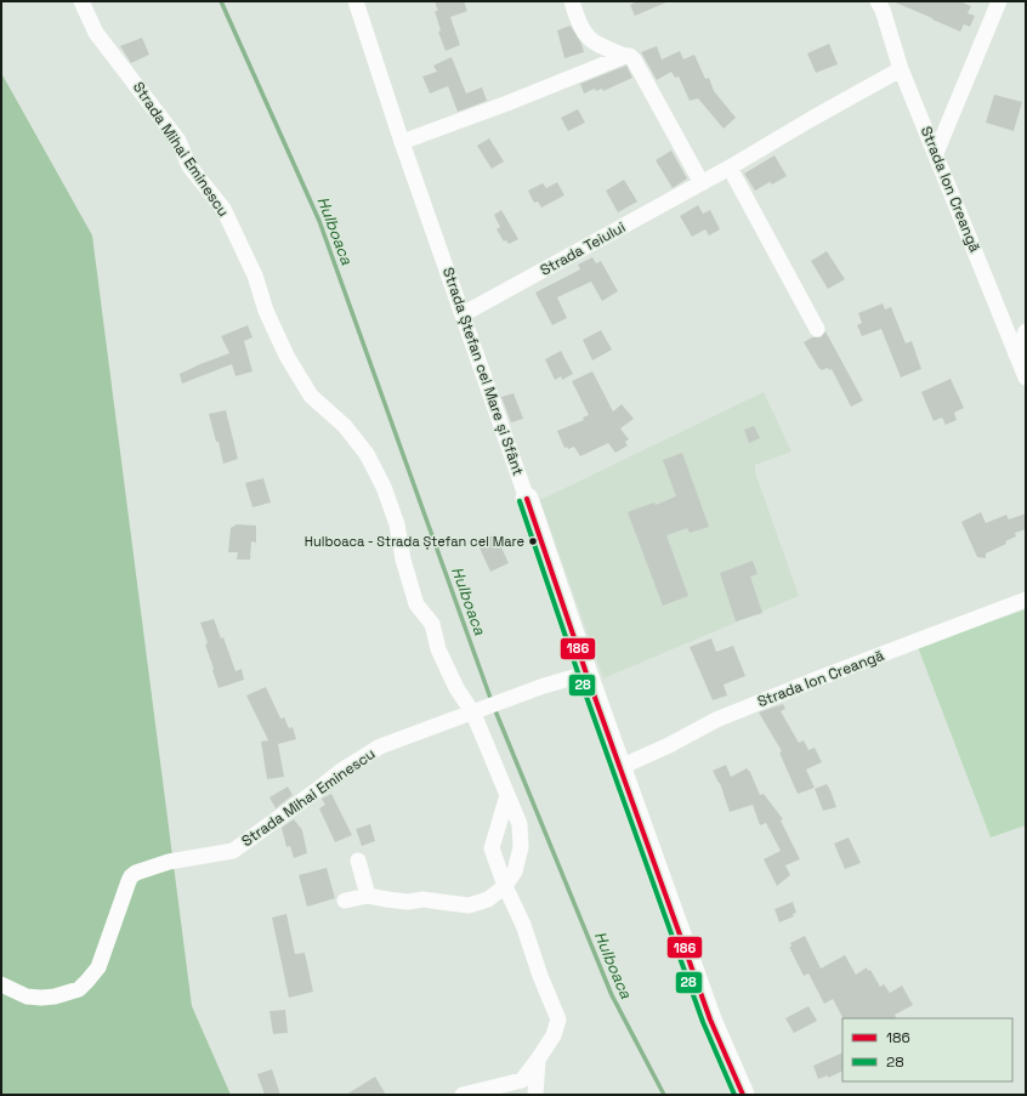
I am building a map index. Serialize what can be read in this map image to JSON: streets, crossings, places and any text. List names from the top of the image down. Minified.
{"streets":{"street":["Strada Mihai Eminescu","Strada Ion Creangă","Strada Teiului","Strada Ștefan cel Mare și Sfânt"]},"crossings":[["Strada Mihai Eminescu","Strada Ștefan cel Mare și Sfânt"],["Strada Ion Creangă","Strada Teiului"],["Strada Ion Creangă","Strada Ștefan cel Mare și Sfânt"],["Strada Teiului","Strada Ștefan cel Mare și Sfânt"]],"water":["Hulboaca"],"places":["Hulboaca - Strada Ștefan cel Mare"],"lines":["transit line 186","transit line 28"],"legend":["186","28"]}
